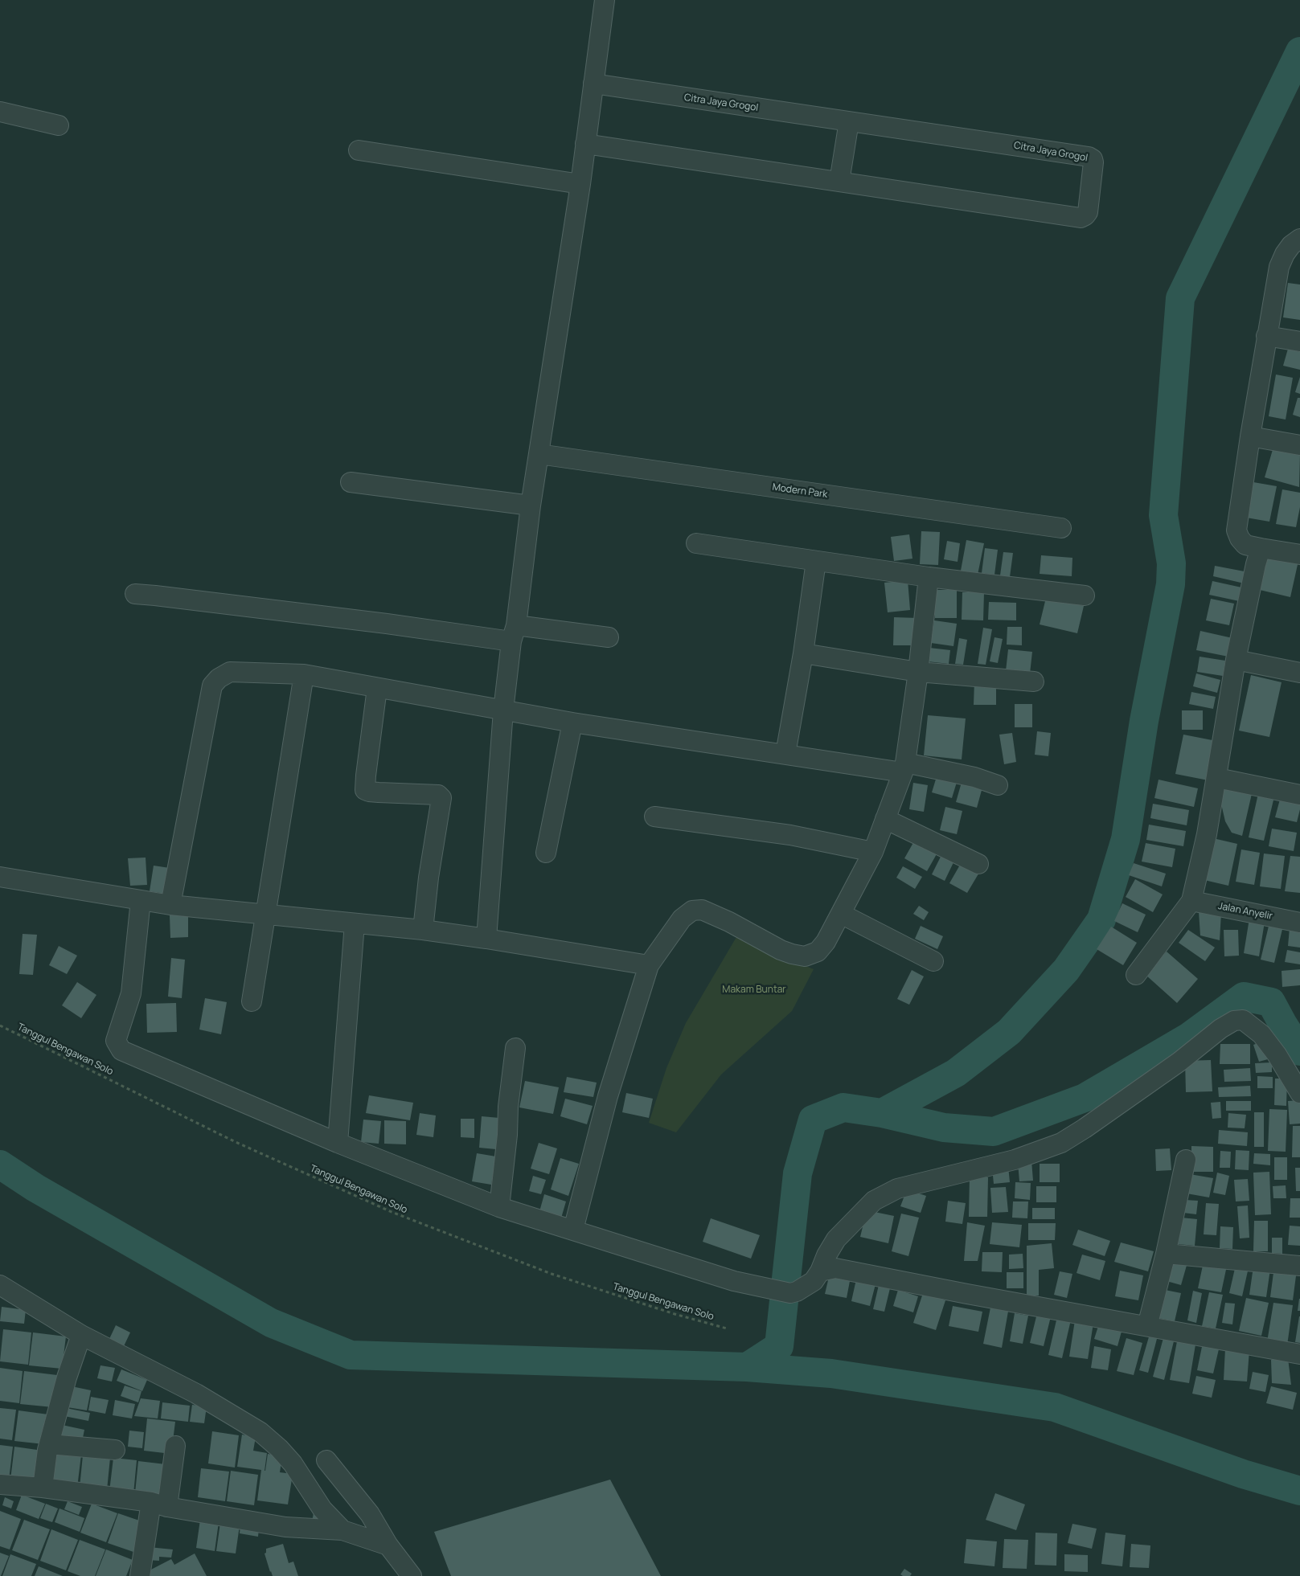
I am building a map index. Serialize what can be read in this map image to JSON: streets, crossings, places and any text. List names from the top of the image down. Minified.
{"streets":{"street":["Citra Jaya Grogol","Modern Park","Jalan Anyelir"],"path":["Tanggul Bengawan Solo"]},"parks":["Makam Buntar"]}
